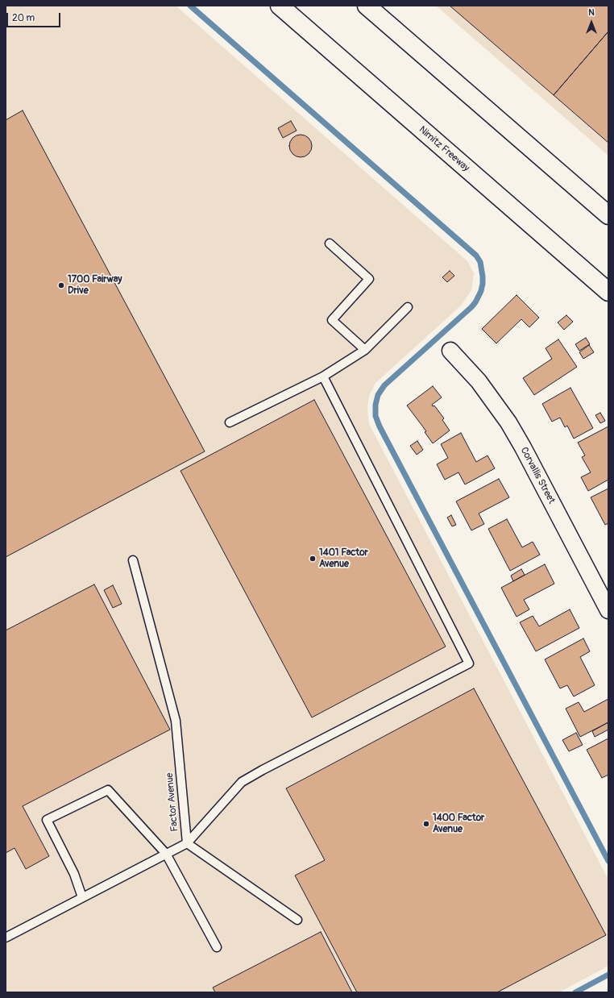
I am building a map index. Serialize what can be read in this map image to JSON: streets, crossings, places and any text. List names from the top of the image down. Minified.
{"streets":{"highway":["Nimitz Freeway"],"street":["Corvallis Street"],"lane":["Factor Avenue"]},"places":["1700 Fairway Drive","1401 Factor Avenue","1400 Factor Avenue"],"scale_bar":"20 m","north":"top"}
